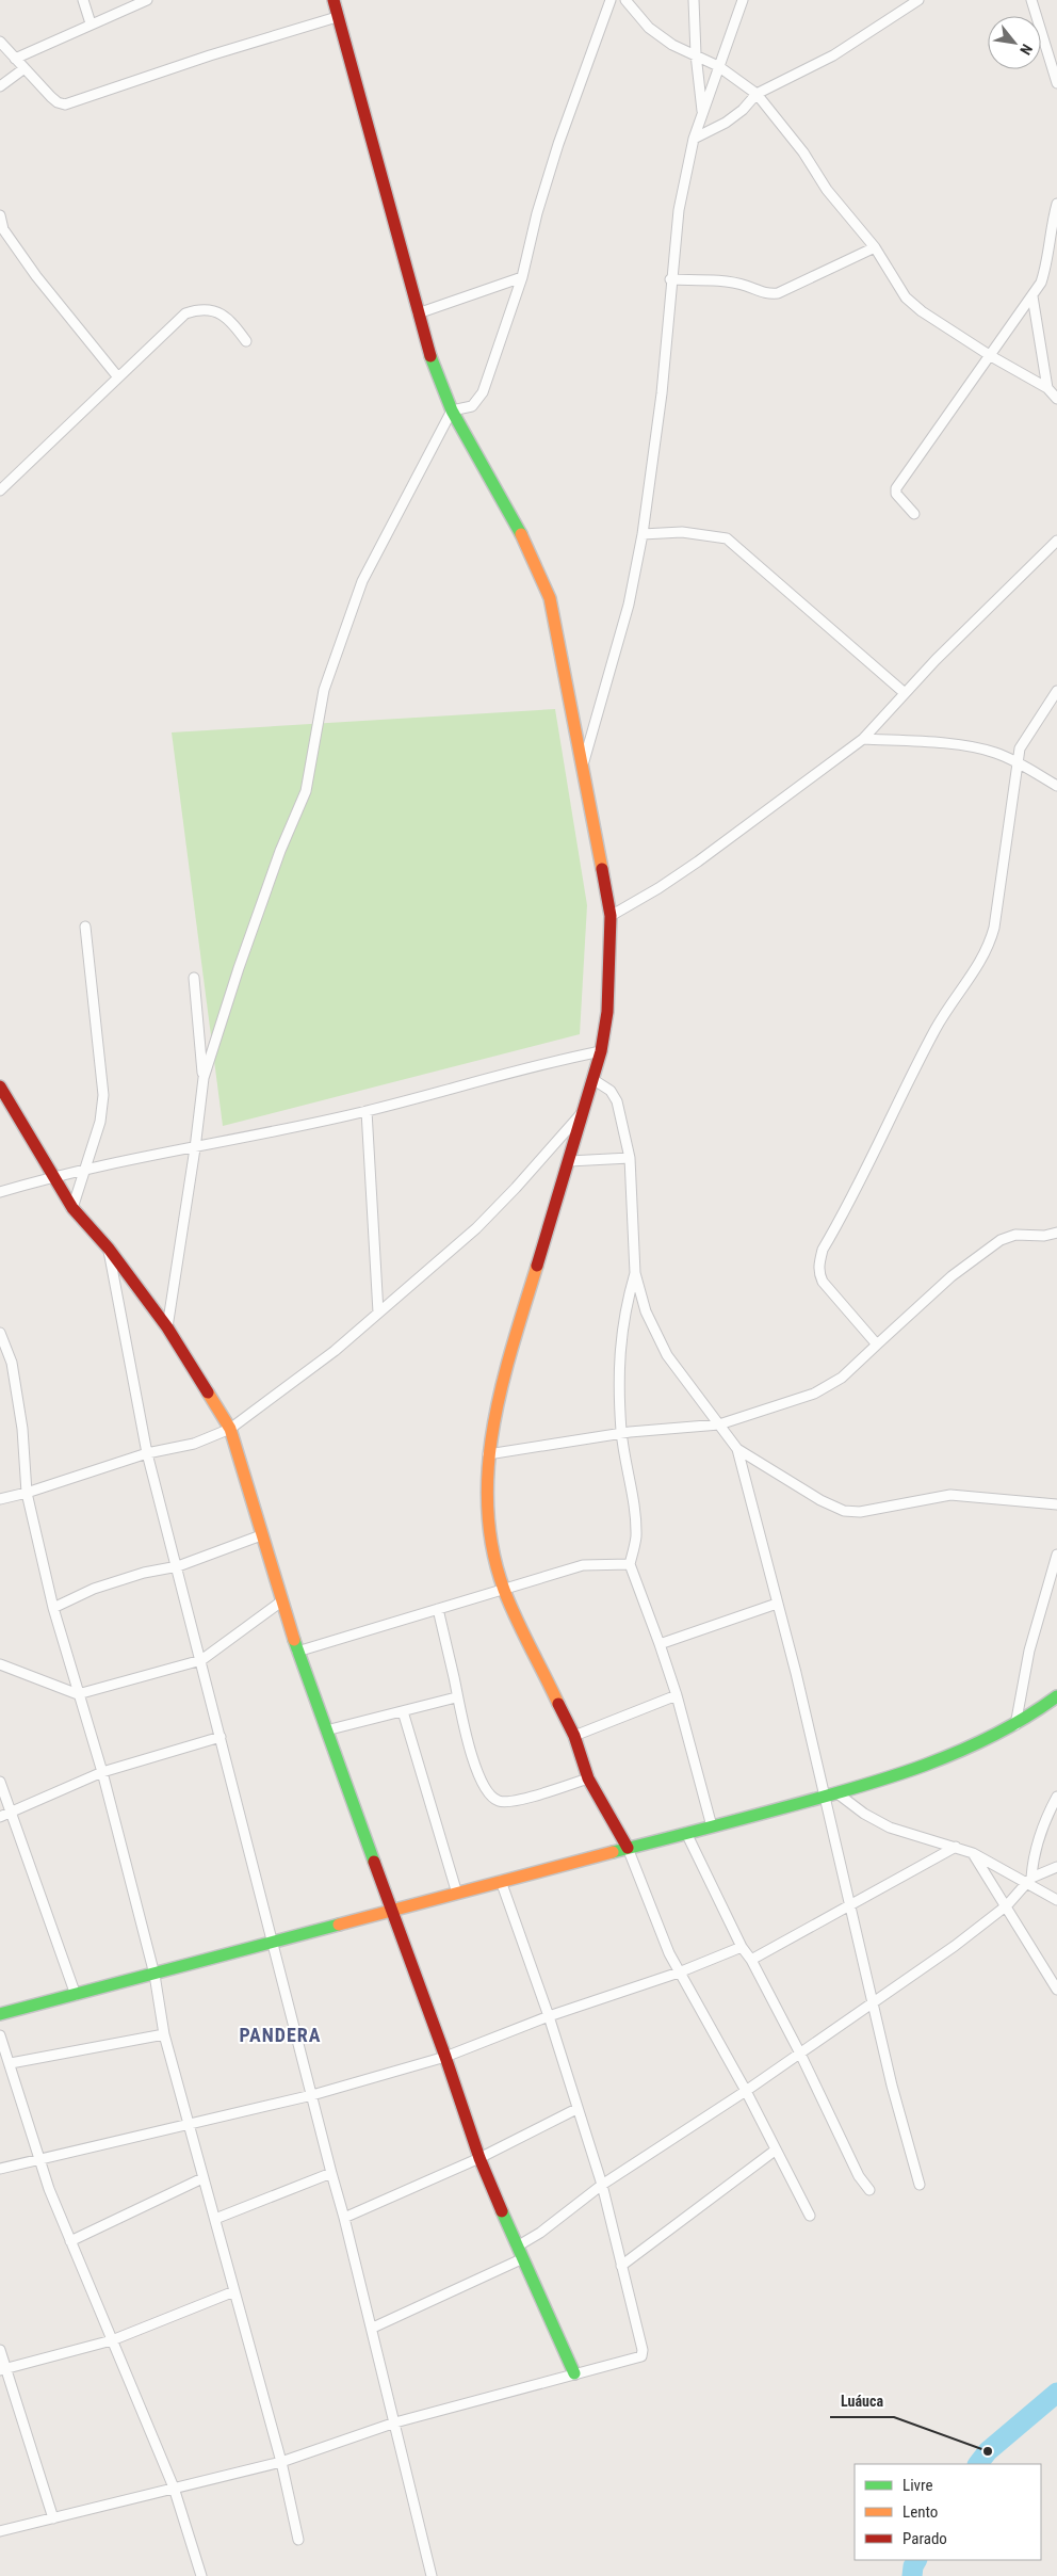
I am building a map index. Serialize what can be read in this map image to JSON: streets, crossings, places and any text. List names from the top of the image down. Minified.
{"districts":["PANDERA"],"places":["Luáuca"],"legend":["Livre","Lento","Parado"],"north":"bottom right"}
